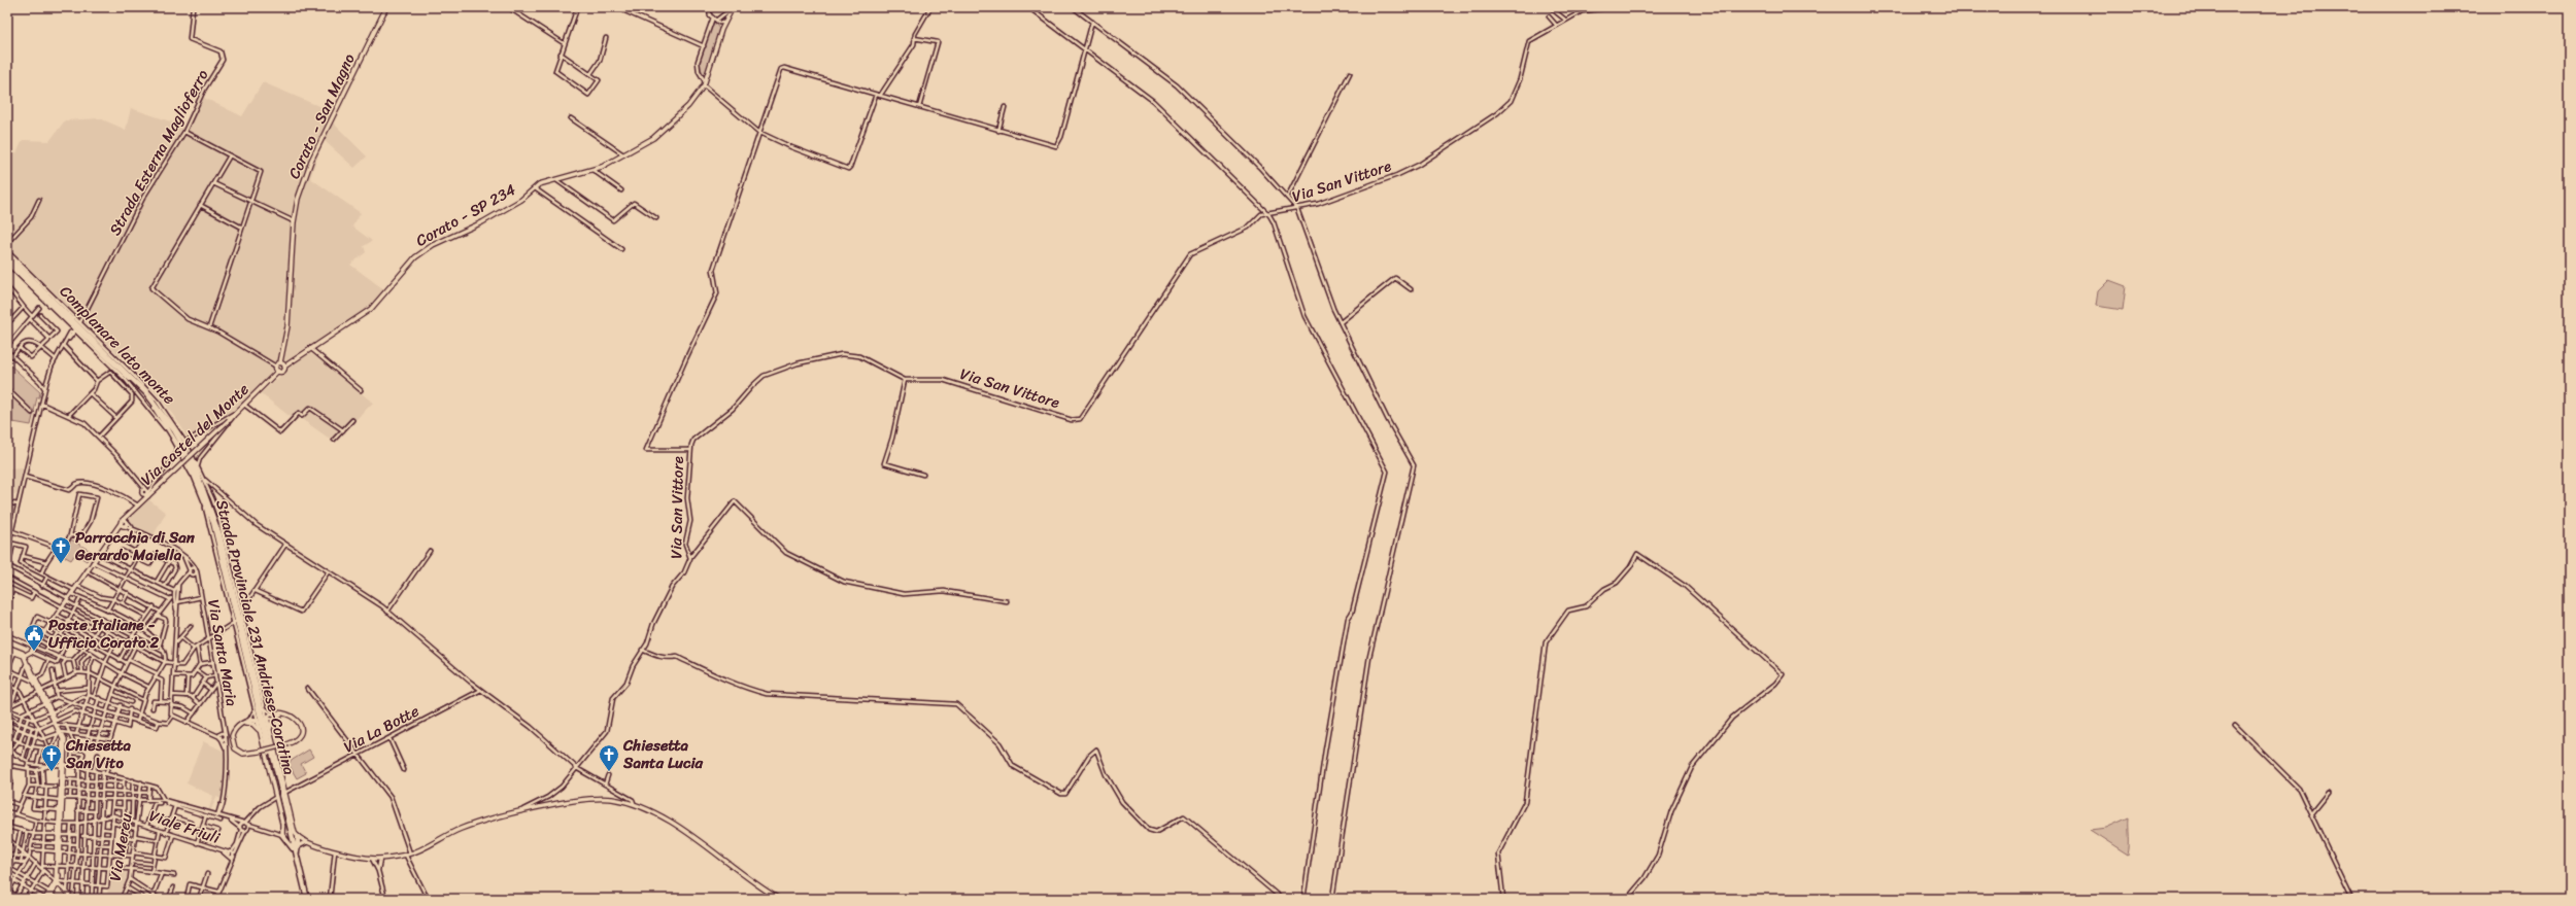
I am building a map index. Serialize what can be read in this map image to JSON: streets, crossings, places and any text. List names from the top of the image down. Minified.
{"streets":{"highway":["Strada Provinciale 231 Andriese-Coratina"],"main road":["Corato - San Magno","Corato - SP 234","Complanare lato monte","Via Castel del Monte"],"street":["Strada Esterna Maglioferro","Via San Vittore","Via Santa Maria","Via La Botte","Viale Friuli","Via Mereu"]},"crossings":[["Strada Esterna Maglioferro","Complanare lato monte"],["Corato - SP 234","Via Castel del Monte"],["Complanare lato monte","Via La Botte"],["Viale Friuli","Via Mereu"]],"places":{"church":["Parrocchia di San Gerardo Maiella","Chiesetta San Vito","Chiesetta Santa Lucia"],"public building":["Poste Italiane - Ufficio Corato 2"]}}
